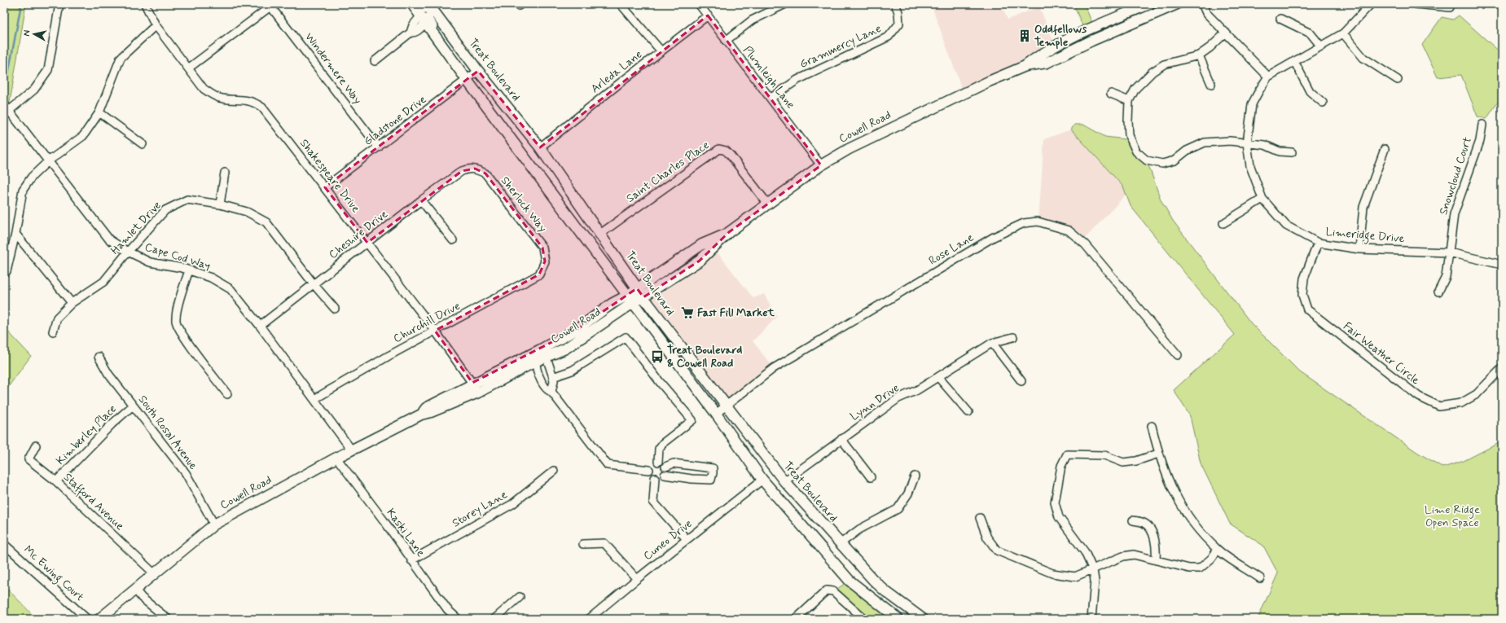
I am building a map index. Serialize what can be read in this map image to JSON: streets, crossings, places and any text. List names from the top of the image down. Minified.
{"streets":{"street":["Grammercy Lane","Windermere Way","Treat Boulevard","Arleda Lane","Plumleigh Lane","Gladstone Drive","Cowell Road","Saint Charles Place","Shakespeare Drive","Snowcloud Court","Sherlock Way","Hamlet Drive","Cheshire Drive","Limeridge Drive","Rose Lane","Cape Cod Way","Churchill Drive","Fair Weather Circle","Lynn Drive","South Rosal Avenue","Kimberley Place","Stafford Avenue","Storey Lane","Kaski Lane","Cuneo Drive","Mc Ewing Court"]},"crossings":[["Grammercy Lane","Plumleigh Lane"],["Windermere Way","Gladstone Drive"],["Treat Boulevard","Arleda Lane"],["Treat Boulevard","Gladstone Drive"],["Treat Boulevard","Cowell Road"],["Treat Boulevard","Saint Charles Place"],["Treat Boulevard","Rose Lane"],["Treat Boulevard","Lynn Drive"],["Arleda Lane","Plumleigh Lane"],["Plumleigh Lane","Cowell Road"],["Gladstone Drive","Shakespeare Drive"],["Cowell Road","Saint Charles Place"],["Cowell Road","Shakespeare Drive"],["Cowell Road","Cape Cod Way"],["Cowell Road","South Rosal Avenue"],["Cowell Road","Stafford Avenue"],["Cowell Road","Kaski Lane"],["Shakespeare Drive","Cheshire Drive"],["Shakespeare Drive","Churchill Drive"],["Snowcloud Court","Limeridge Drive"],["Sherlock Way","Cheshire Drive"],["Sherlock Way","Churchill Drive"],["Hamlet Drive","Cheshire Drive"],["Hamlet Drive","Cape Cod Way"],["Cheshire Drive","Cape Cod Way"],["Limeridge Drive","Fair Weather Circle"],["Cape Cod Way","Churchill Drive"],["South Rosal Avenue","Kimberley Place"],["Kimberley Place","Stafford Avenue"],["Storey Lane","Kaski Lane"]],"parks":["Lime Ridge Open Space"],"places":{"building":["Oddfellows Temple"],"supermarket":["Fast Fill Market"],"bus stop":["Treat Boulevard & Cowell Road"]},"north":"left"}
